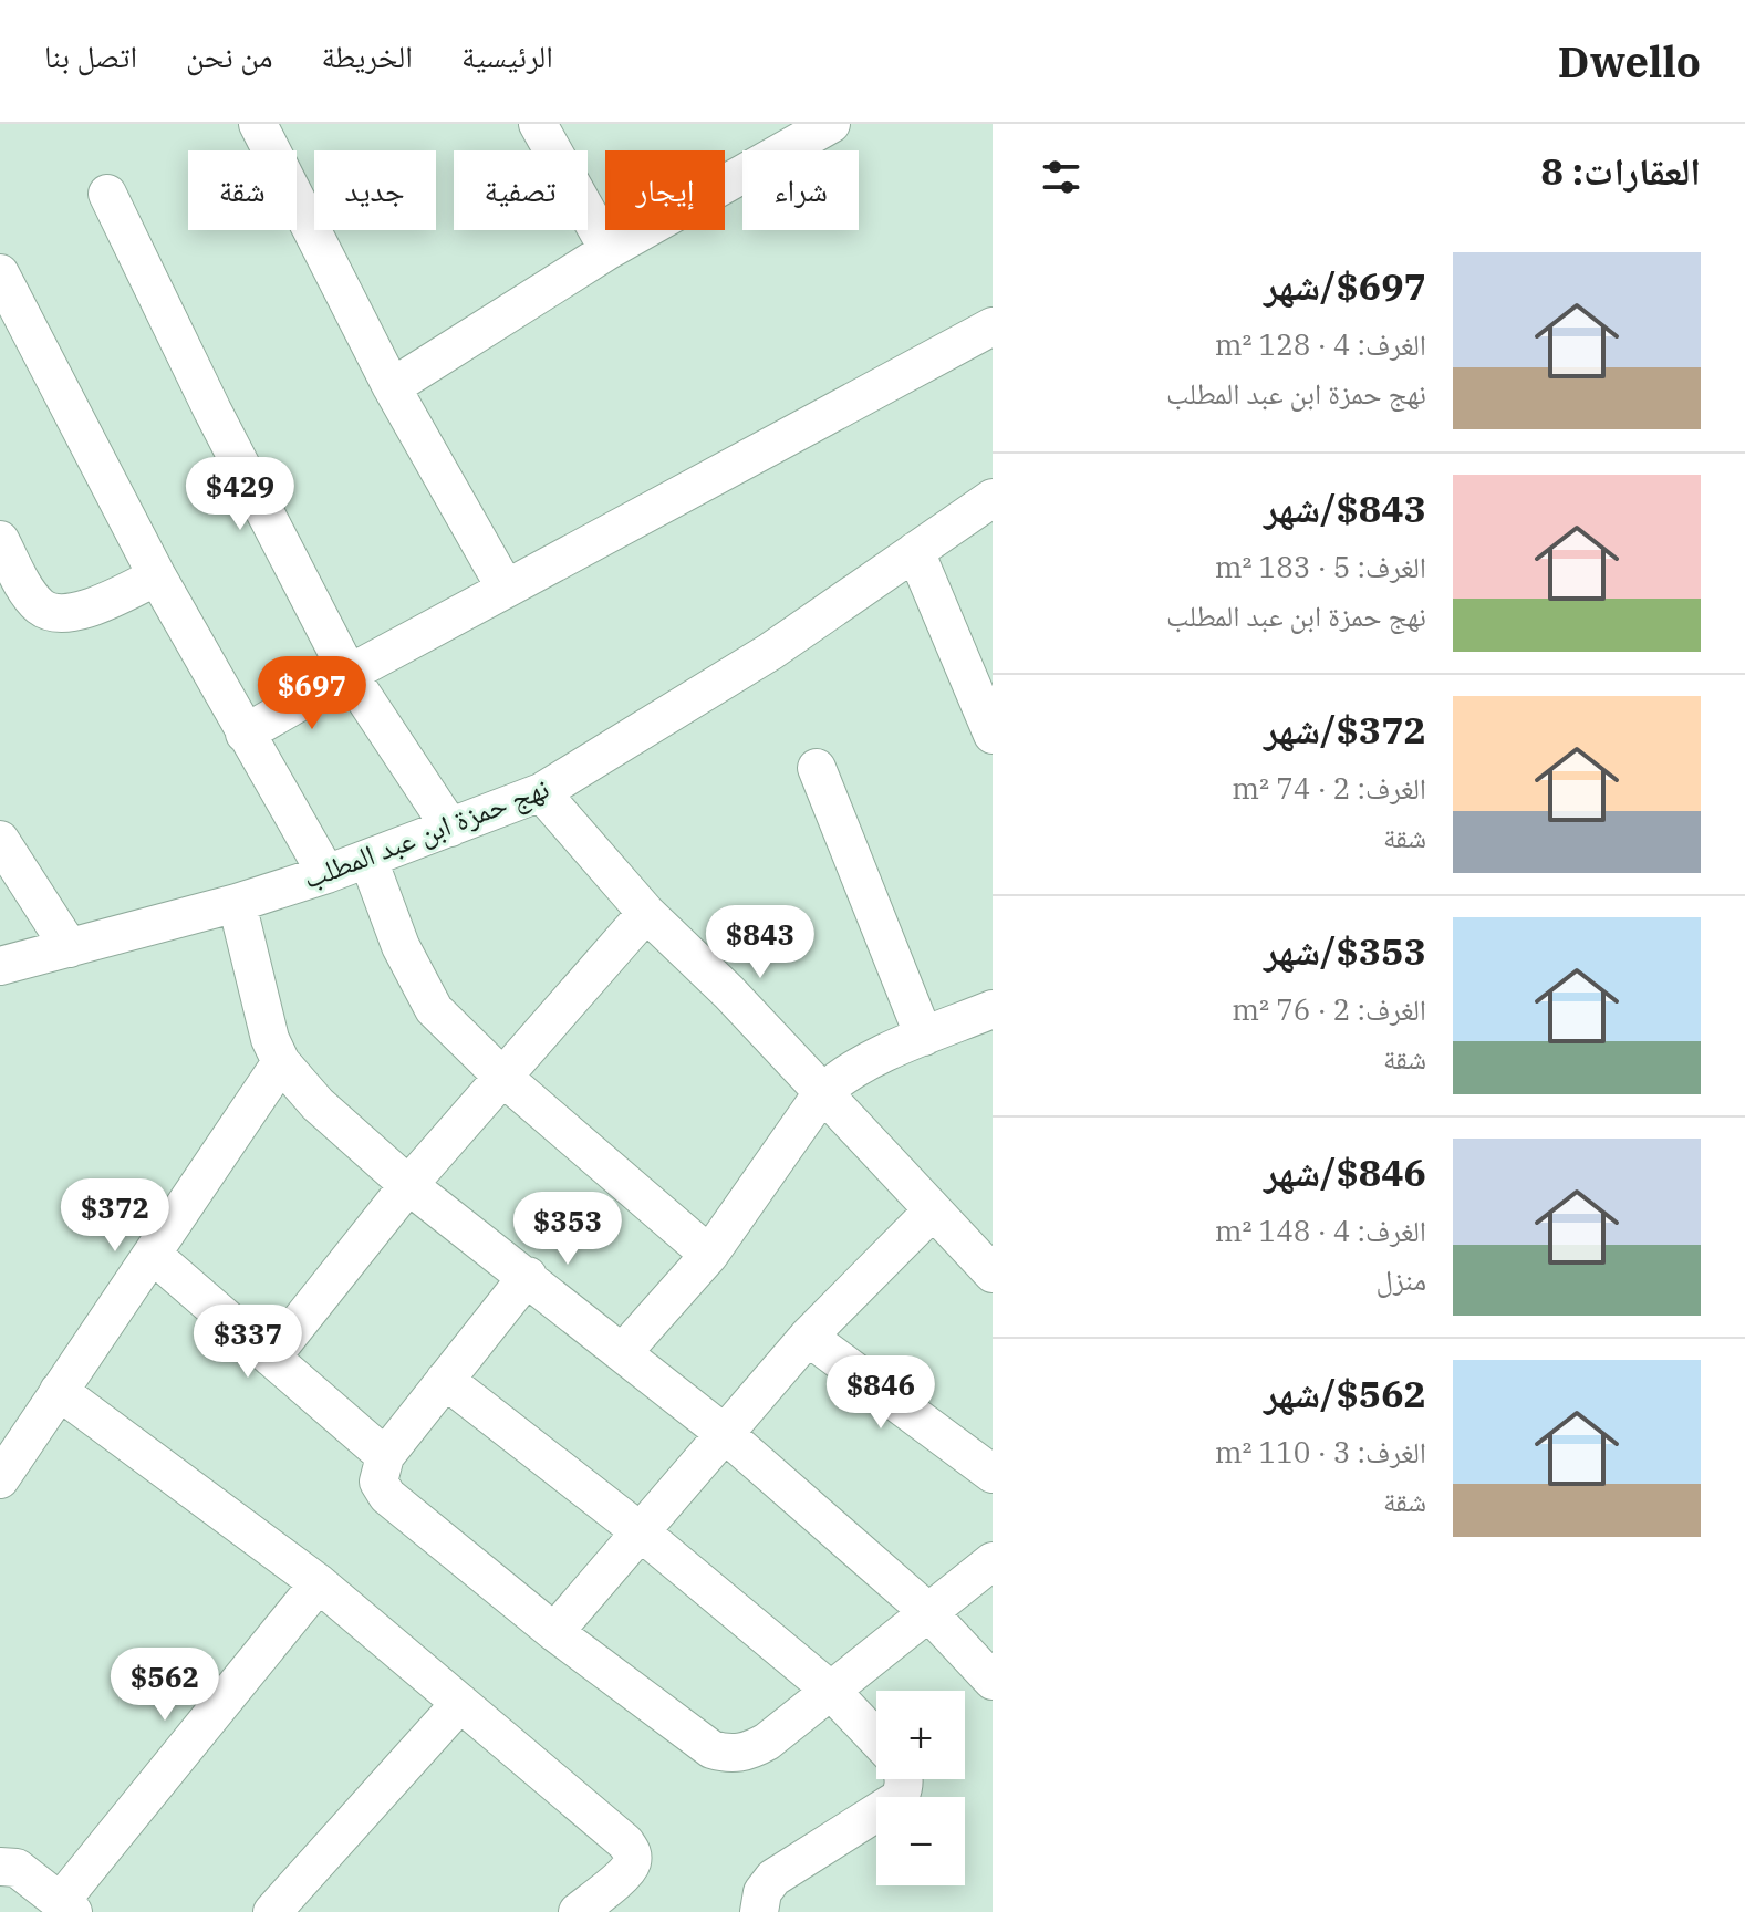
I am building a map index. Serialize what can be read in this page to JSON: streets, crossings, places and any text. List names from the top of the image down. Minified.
{"streets":{"street":["نهج حمزة ابن عبد المطلب"]},"page":{"header":"Dwello","nav":["الرئيسية","الخريطة","من نحن","اتصل بنا"],"heading":"العقارات: 8","chip":["شراء","إيجار","تصفية","جديد","شقة"],"list":[{"name":"$697/شهر","note":"الغرف: 4 · 128 m² · نهج حمزة ابن عبد المطلب"},{"name":"$843/شهر","note":"الغرف: 5 · 183 m² · نهج حمزة ابن عبد المطلب"},{"name":"$372/شهر","note":"الغرف: 2 · 74 m² · شقة"},{"name":"$353/شهر","note":"الغرف: 2 · 76 m² · شقة"},{"name":"$846/شهر","note":"الغرف: 4 · 148 m² · منزل"},{"name":"$562/شهر","note":"الغرف: 3 · 110 m² · شقة"}],"price":["$429","$697","$843","$372","$353","$337","$846","$562"],"map_buttons":["+","−"]}}
